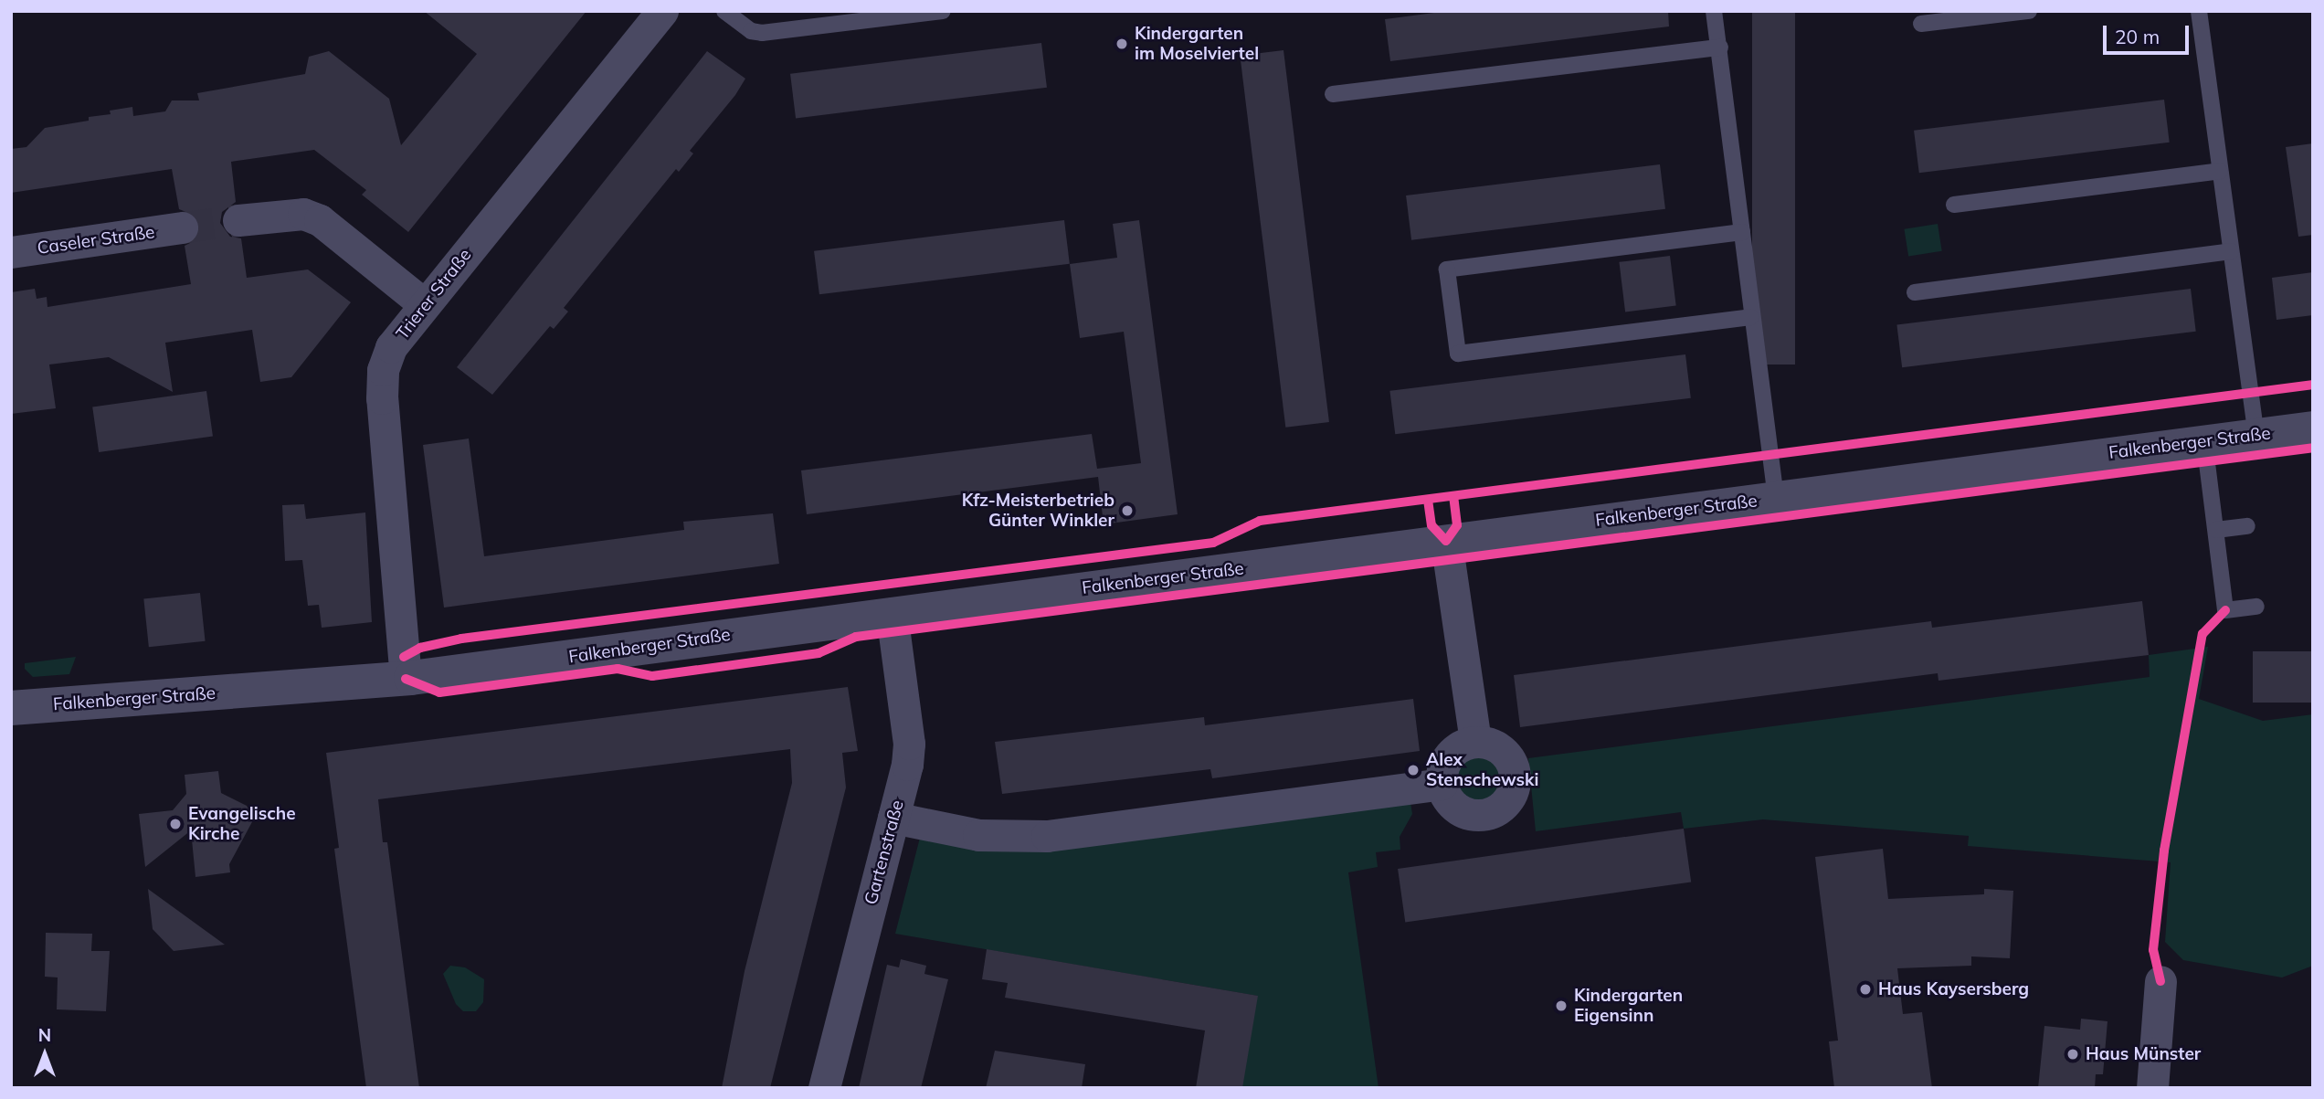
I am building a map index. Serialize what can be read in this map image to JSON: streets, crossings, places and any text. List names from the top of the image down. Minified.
{"streets":{"street":["Caseler Straße","Trierer Straße","Falkenberger Straße","Gartenstraße"]},"crossings":[["Trierer Straße","Falkenberger Straße"],["Falkenberger Straße","Gartenstraße"]],"places":["Kindergarten im Moselviertel","Kfz-Meisterbetrieb Günter Winkler","Alex Stenschewski","Evangelische Kirche","Haus Kaysersberg","Kindergarten Eigensinn","Haus Münster"],"scale_bar":"20 m","north":"top"}
